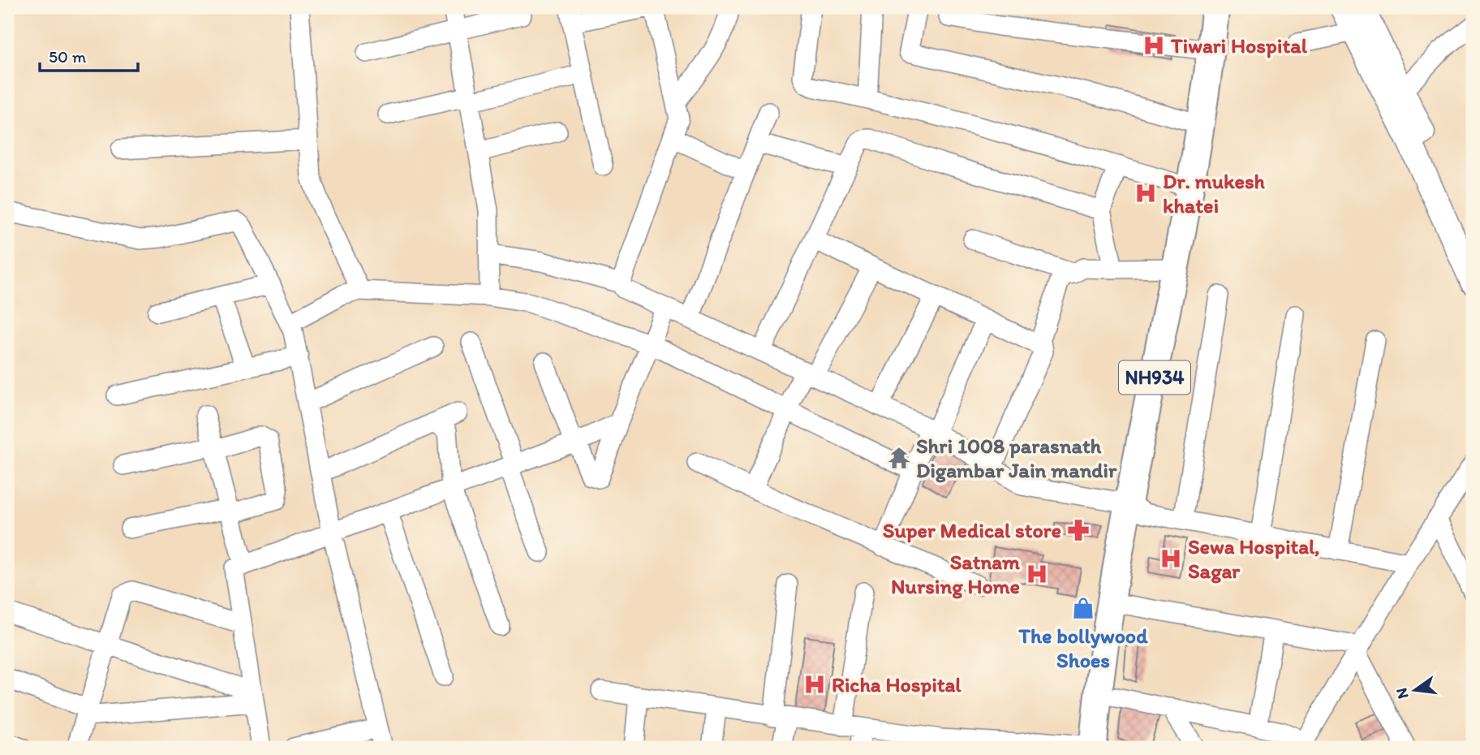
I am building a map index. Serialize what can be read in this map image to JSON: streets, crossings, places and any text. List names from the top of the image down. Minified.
{"streets":{"highway":["NH934"]},"places":{"hospital":["Tiwari Hospital","Dr. mukesh khatei","Sewa Hospital, Sagar","Satnam Nursing Home","Richa Hospital"],"temple":["Shri 1008 parasnath Digambar Jain mandir"],"pharmacy":["Super Medical store"],"shop":["The bollywood Shoes"]},"scale_bar":"50 m","north":"left"}
